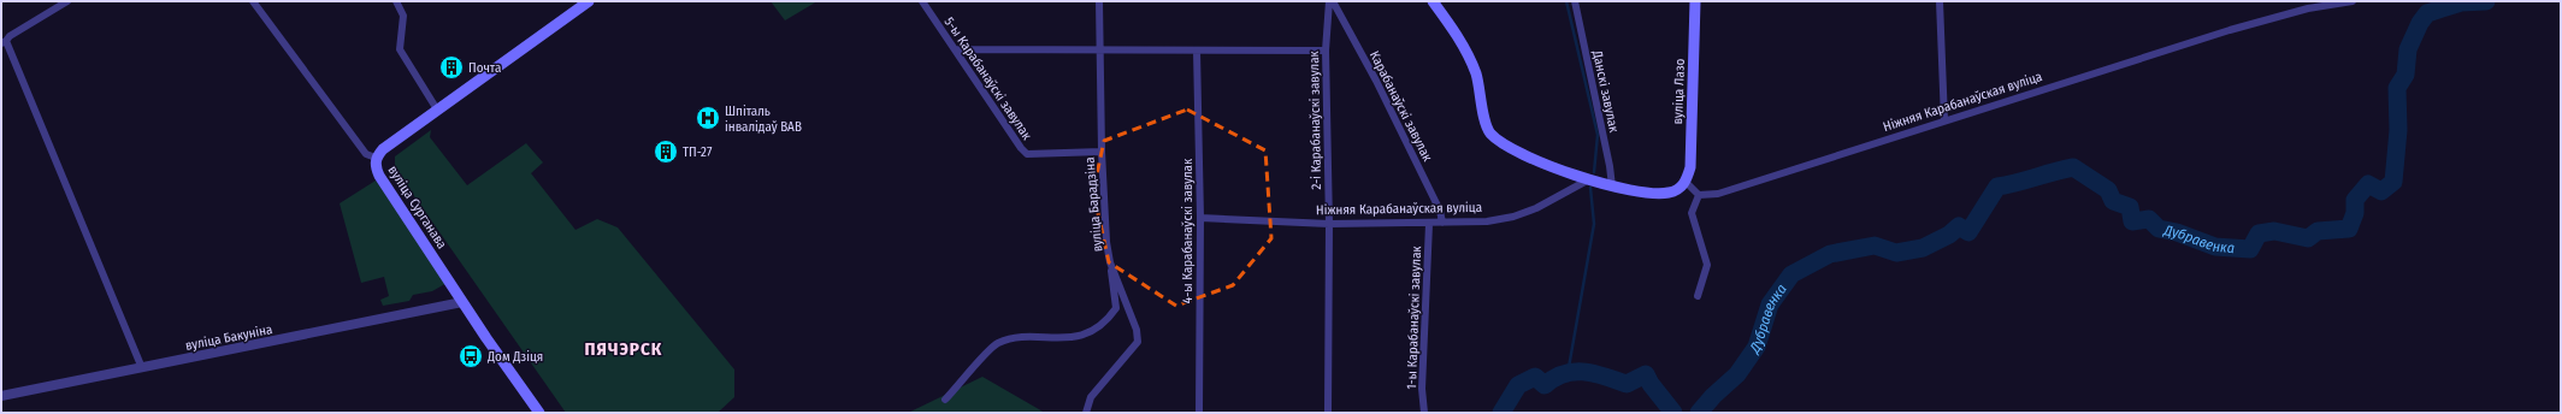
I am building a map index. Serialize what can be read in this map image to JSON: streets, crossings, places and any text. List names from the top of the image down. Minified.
{"streets":{"main road":["вуліца Лазо","вуліца Сурганава"],"street":["5-ы Карабанаўскі завулак","Данскі завулак","Ніжняя Карабанаўская вуліца","Карабанаўскі завулак","2-і Карабанаўскі завулак","вуліца Барадзіна","4-ы Карабанаўскі завулак","1-ы Карабанаўскі завулак","вуліца Бакуніна"]},"crossings":[["5-ы Карабанаўскі завулак","вуліца Барадзіна"],["Ніжняя Карабанаўская вуліца","Карабанаўскі завулак"],["Ніжняя Карабанаўская вуліца","2-і Карабанаўскі завулак"],["Ніжняя Карабанаўская вуліца","4-ы Карабанаўскі завулак"],["Ніжняя Карабанаўская вуліца","1-ы Карабанаўскі завулак"],["вуліца Сурганава","вуліца Бакуніна"]],"districts":["ПЯЧЭРСК"],"water":["Дубравенка"],"places":{"building":["Почта","ТП-27"],"hospital":["Шпіталь інвалідаў ВАВ"],"bus stop":["Дом Дзіця"]}}
